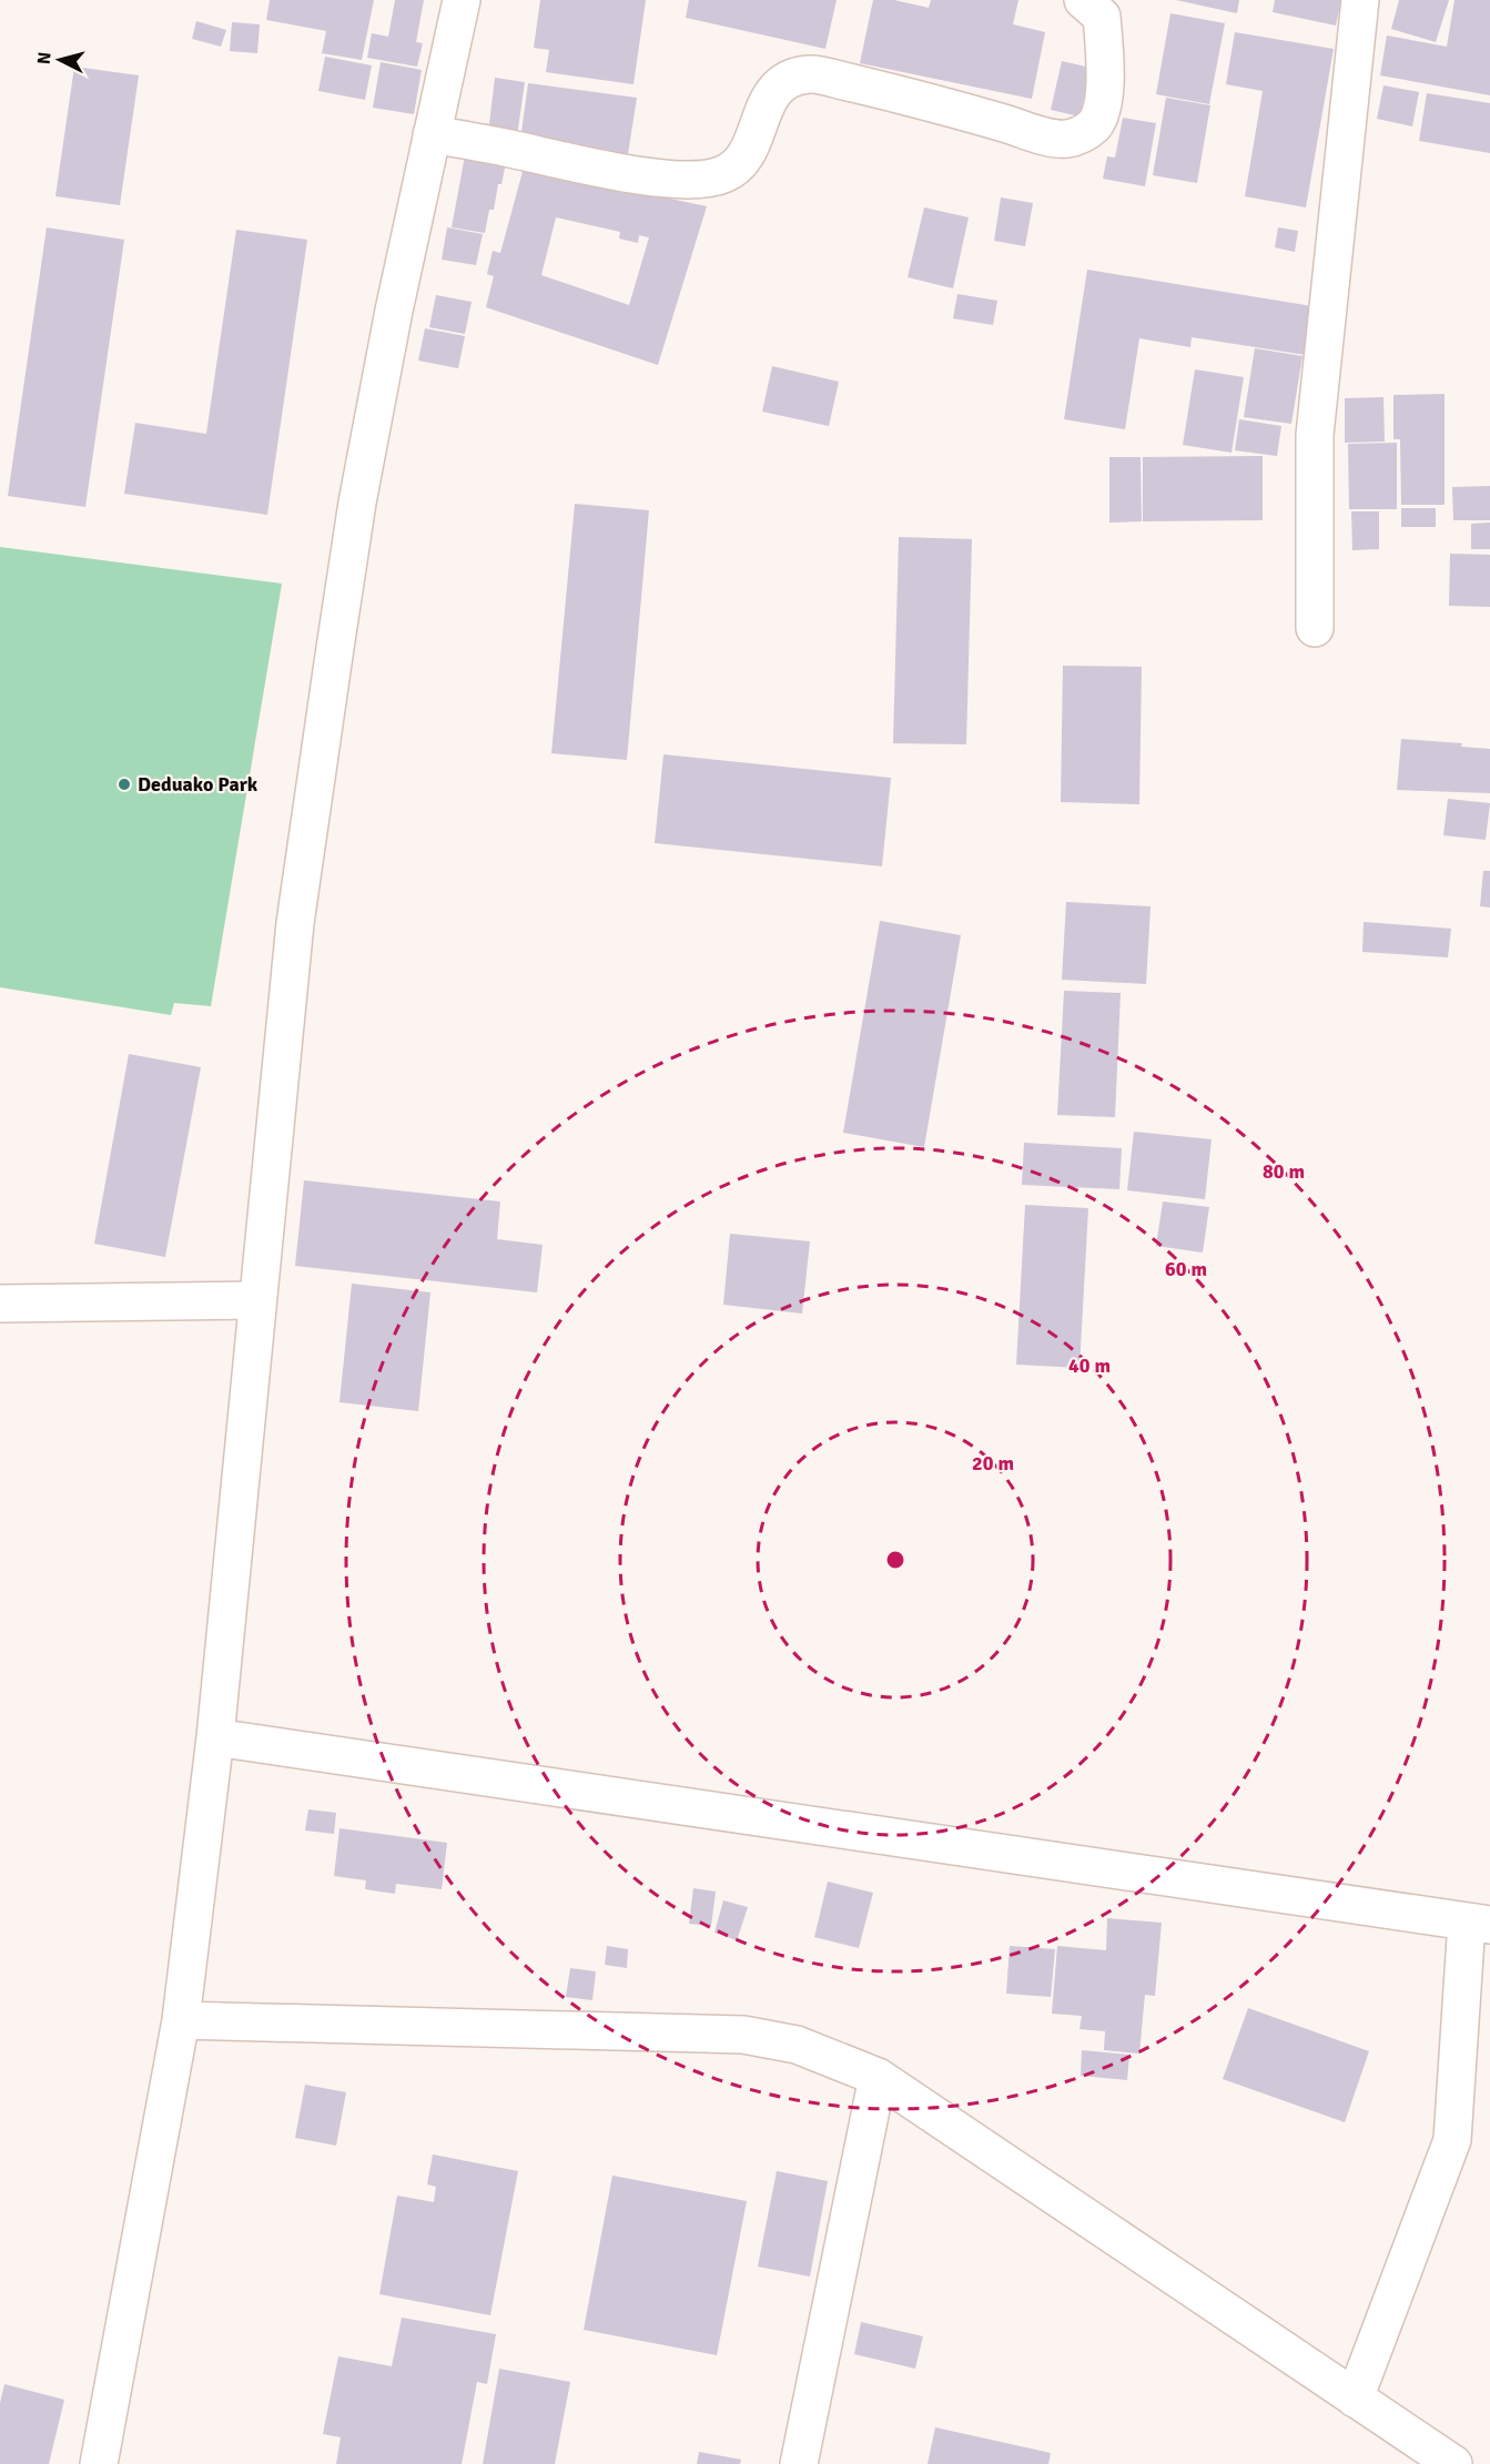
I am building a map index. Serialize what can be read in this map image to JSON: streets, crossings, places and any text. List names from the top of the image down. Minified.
{"places":["Deduako Park"],"north":"left","rings":["80 m","60 m","40 m","20 m"]}
